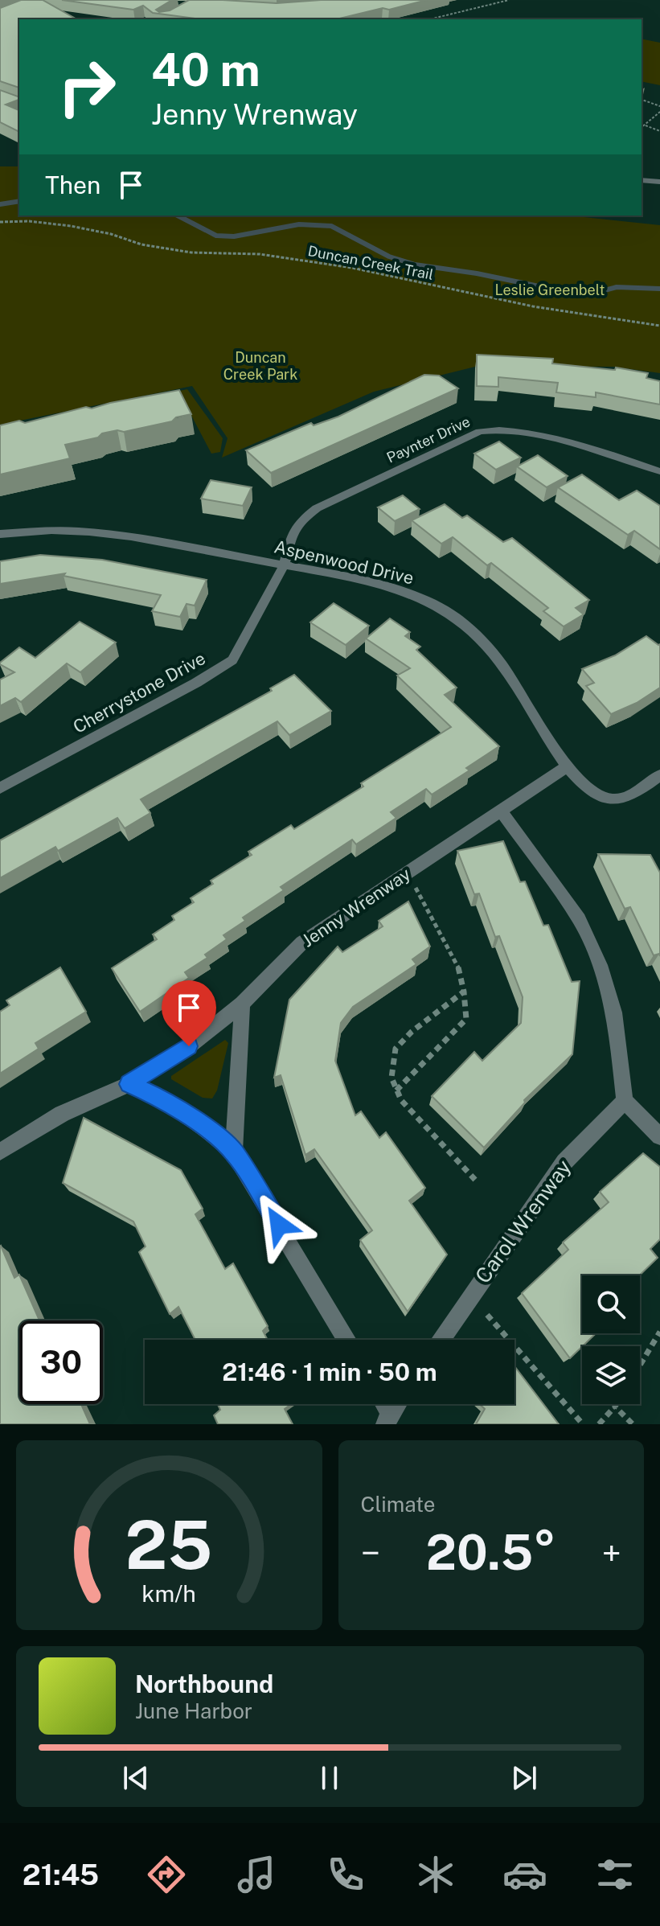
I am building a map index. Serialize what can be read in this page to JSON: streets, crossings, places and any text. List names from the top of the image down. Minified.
{"streets":{"street":["Paynter Drive","Aspenwood Drive","Cherrystone Drive","Jenny Wrenway","Carol Wrenway"],"path":["Duncan Creek Trail"]},"crossings":[["Paynter Drive","Aspenwood Drive"],["Paynter Drive","Cherrystone Drive"],["Aspenwood Drive","Cherrystone Drive"],["Aspenwood Drive","Jenny Wrenway"]],"parks":["Leslie Greenbelt","Duncan Creek Park"],"page":{"turn":["40 m","Jenny Wrenway"],"then":"Then","limit":"30","trip":"21:46 · 1 min · 50 m","tile":"Climate","heat":["−","20.5°","+"],"song":["Northbound","June Harbor"],"tabs":"21:45","gauge":["25","km/h"]}}
